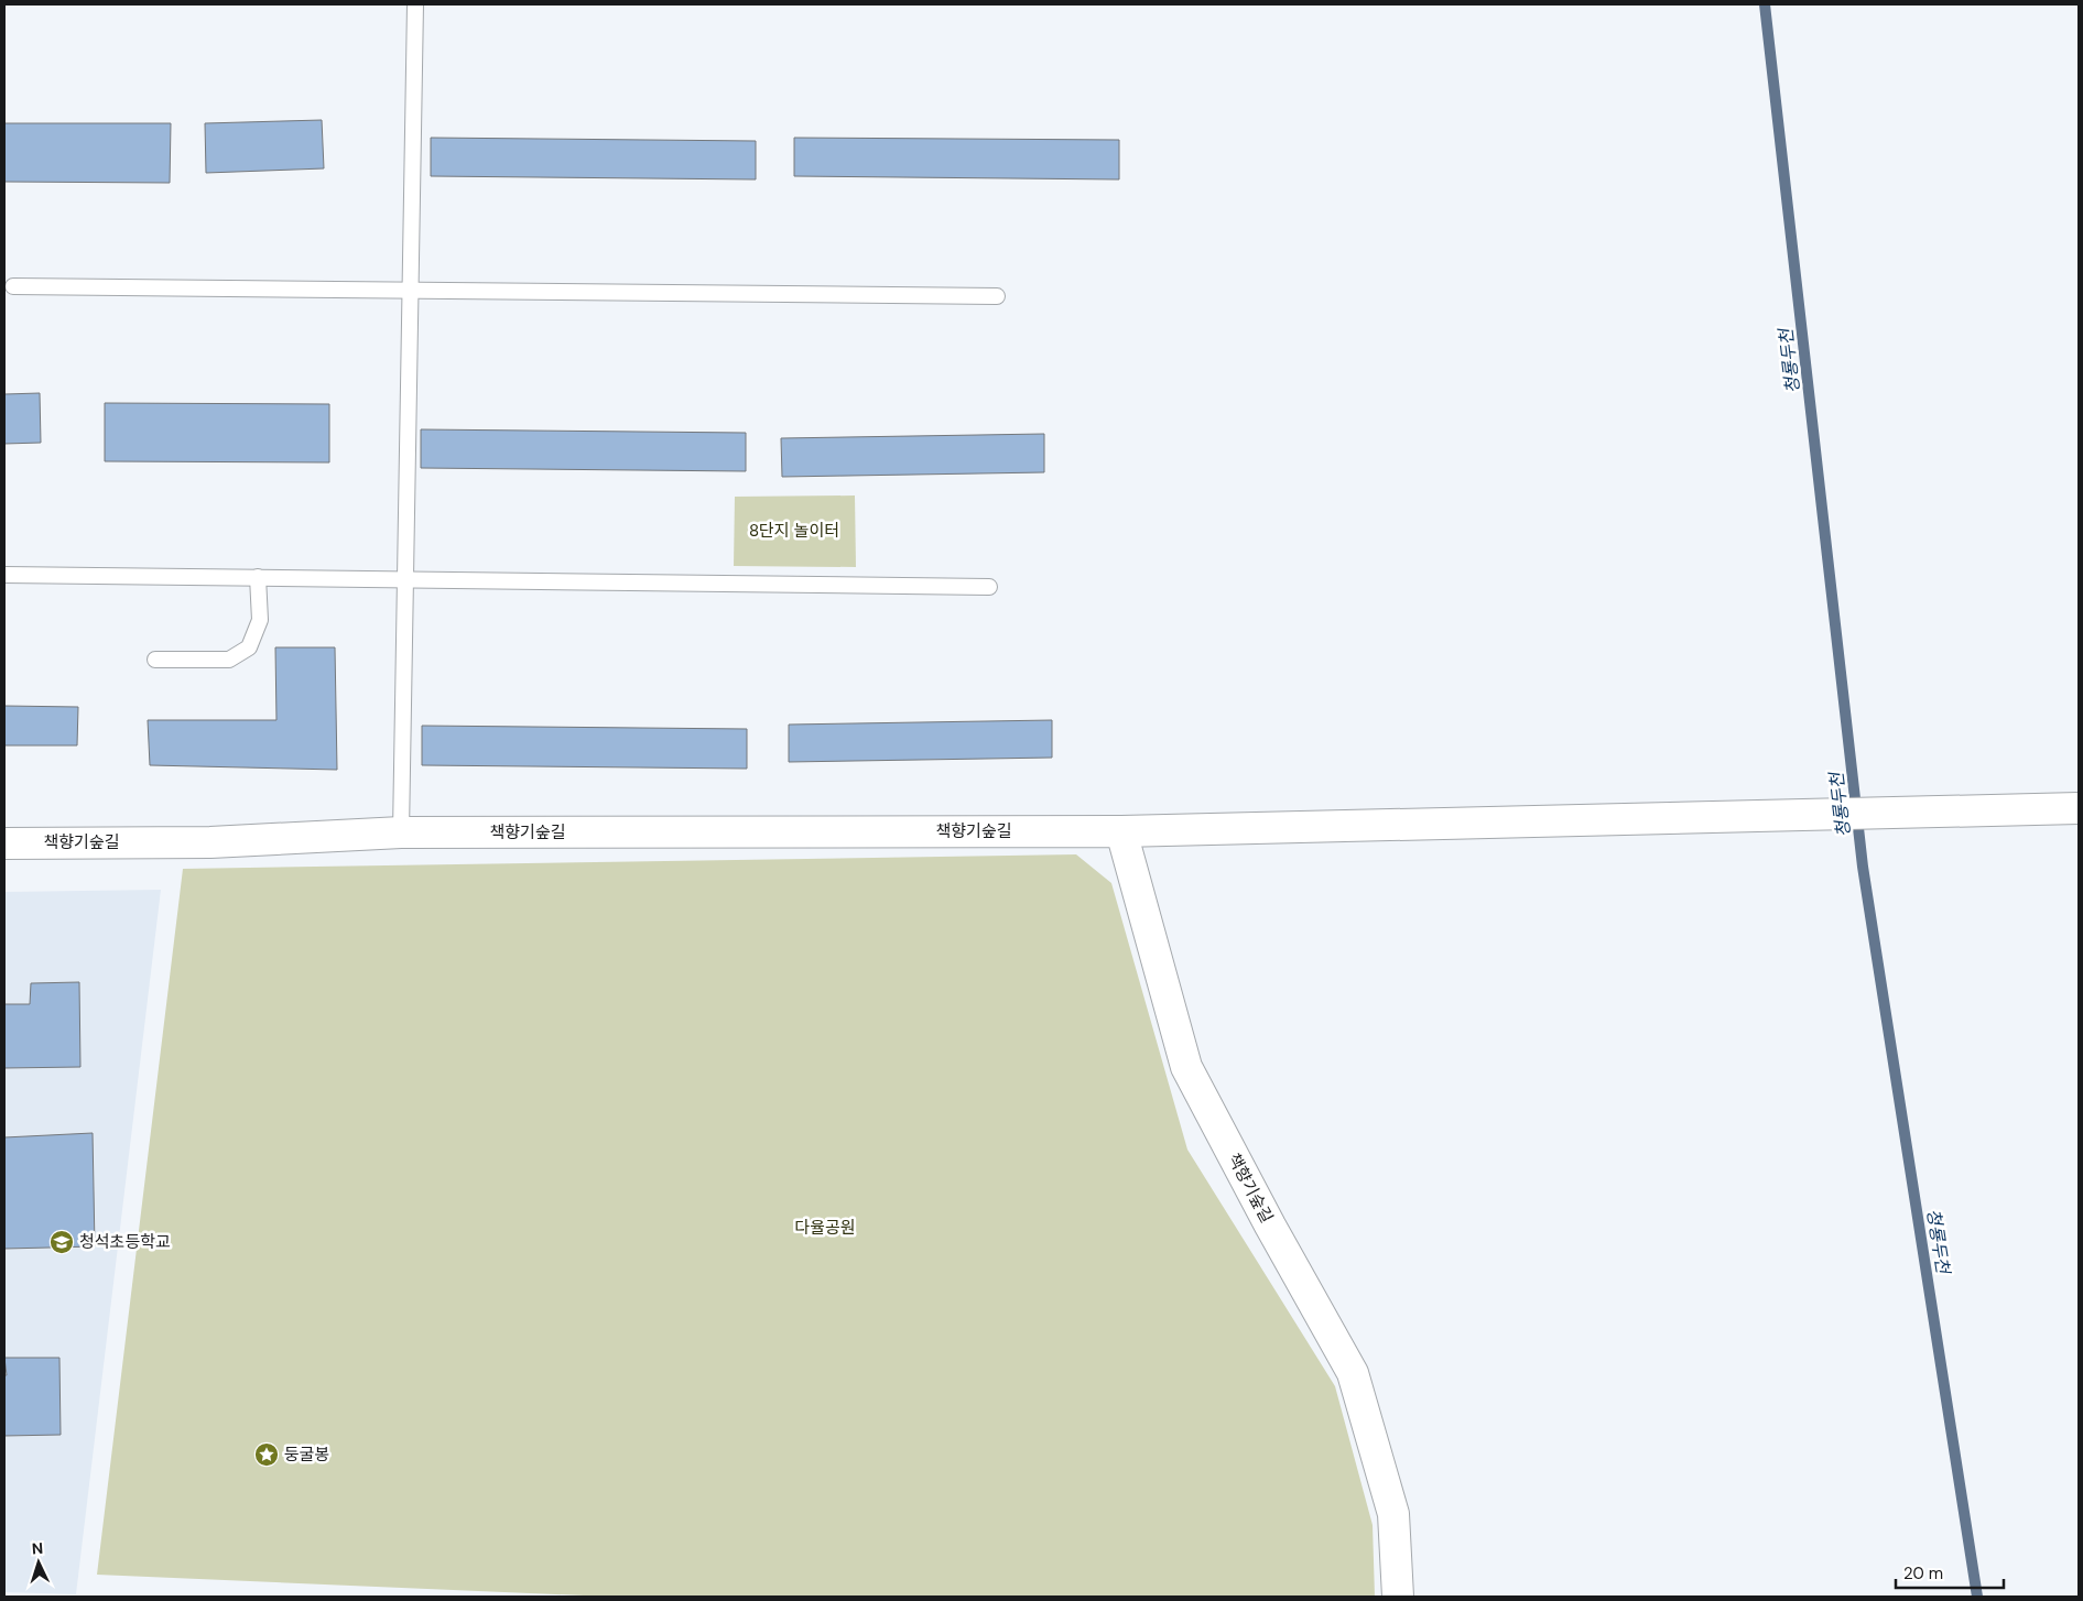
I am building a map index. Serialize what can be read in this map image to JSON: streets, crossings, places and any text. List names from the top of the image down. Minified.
{"streets":{"street":["책향기숲길"]},"water":["청룡두천"],"parks":["8단지 놀이터","다율공원"],"places":{"school or university":["청석초등학교"],"place":["둥굴봉"]},"scale_bar":"20 m","north":"top"}
